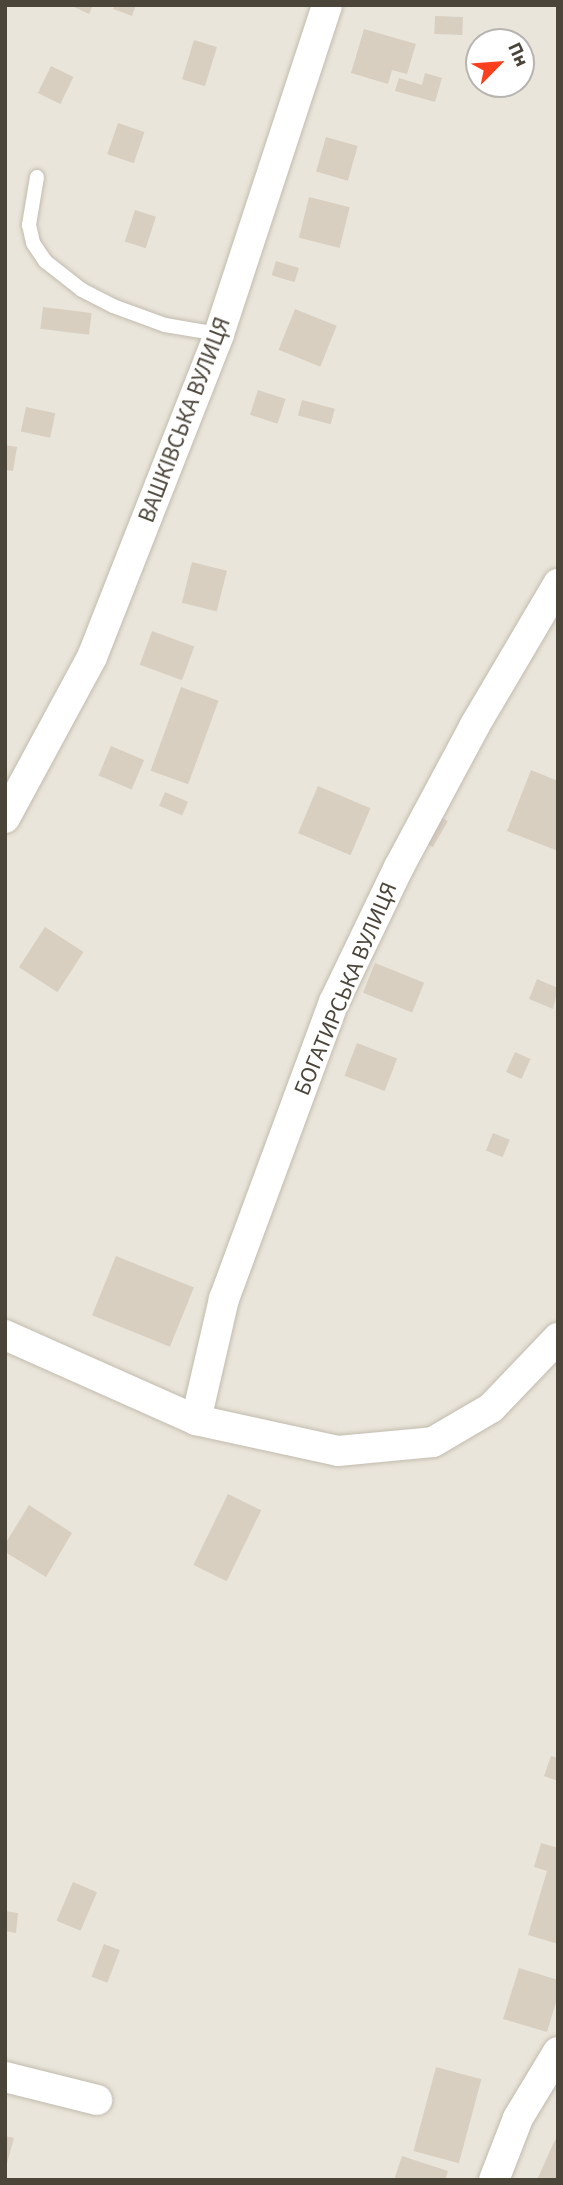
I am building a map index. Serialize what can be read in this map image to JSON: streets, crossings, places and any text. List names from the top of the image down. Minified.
{"streets":{"street":["ВАШКІВСЬКА ВУЛИЦЯ","БОГАТИРСЬКА ВУЛИЦЯ"]},"north":"top right"}
